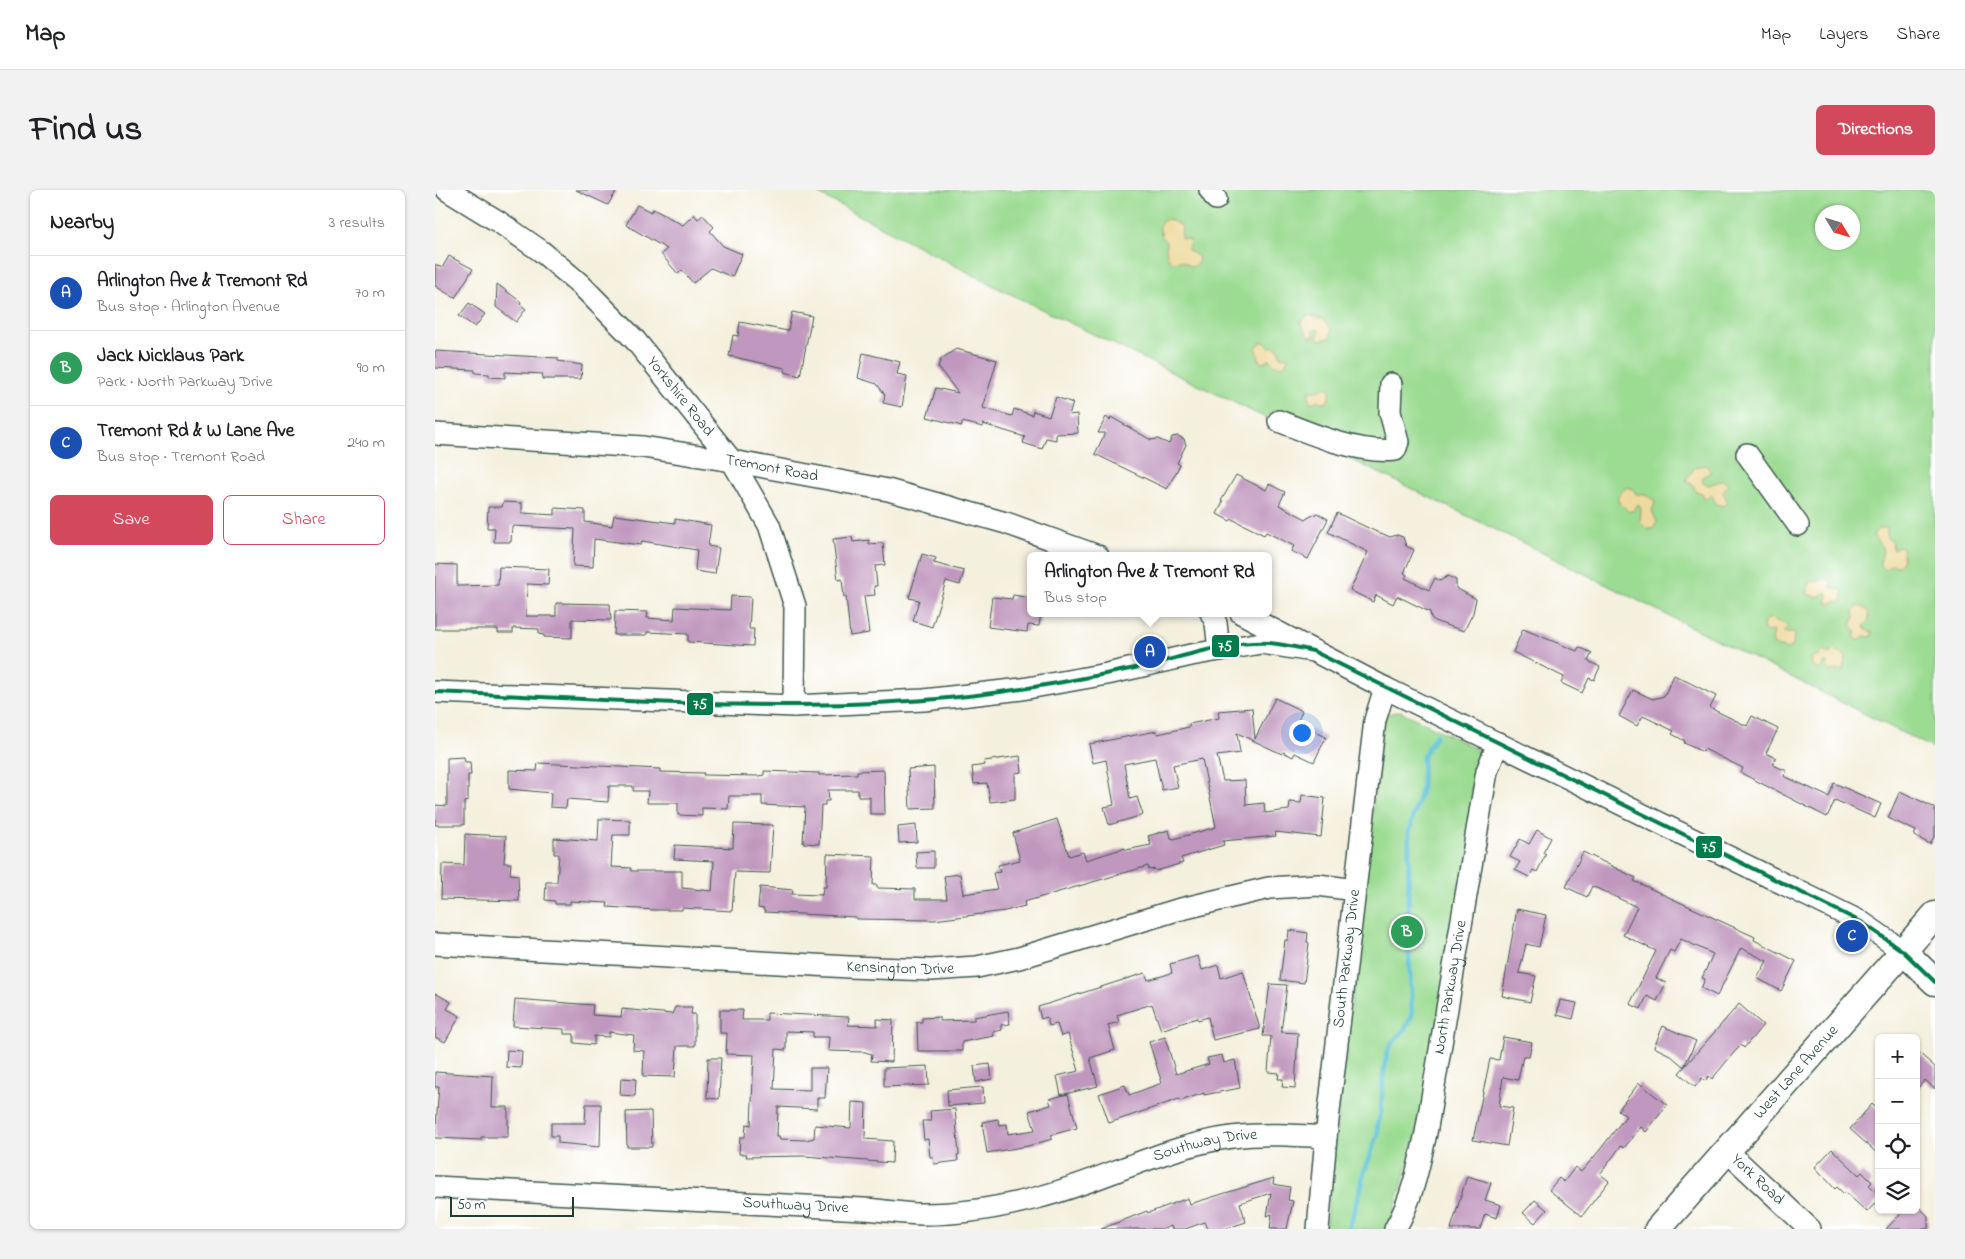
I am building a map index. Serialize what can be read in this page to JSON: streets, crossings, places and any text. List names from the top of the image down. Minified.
{"streets":{"main road":["West Lane Avenue"],"street":["Yorkshire Road","Tremont Road","South Parkway Drive","Kensington Drive","North Parkway Drive","Southway Drive","York Road"]},"crossings":[["Yorkshire Road","Tremont Road"],["South Parkway Drive","Kensington Drive"],["South Parkway Drive","Southway Drive"],["West Lane Avenue","York Road"]],"lines":["transit line 75"],"scale_bar":"50 m","north":"bottom right","page":{"header":"Map","nav":["Map","Layers","Share"],"title":"Find us","buttons":["Directions",["Save","Share"]],"heading":["Nearby","3 results"],"list":[{"mark":"A","name":"Arlington Ave & Tremont Rd","note":"Bus stop · Arlington Avenue","value":"70 m"},{"mark":"B","name":"Jack Nicklaus Park","note":"Park · North Parkway Drive","value":"90 m"},{"mark":"C","name":"Tremont Rd & W Lane Ave","note":"Bus stop · Tremont Road","value":"240 m"}],"popup":["Arlington Ave & Tremont Rd","Bus stop"],"pins":["A","B","C"],"map_buttons":["+","−"],"scale":"50 m"}}
